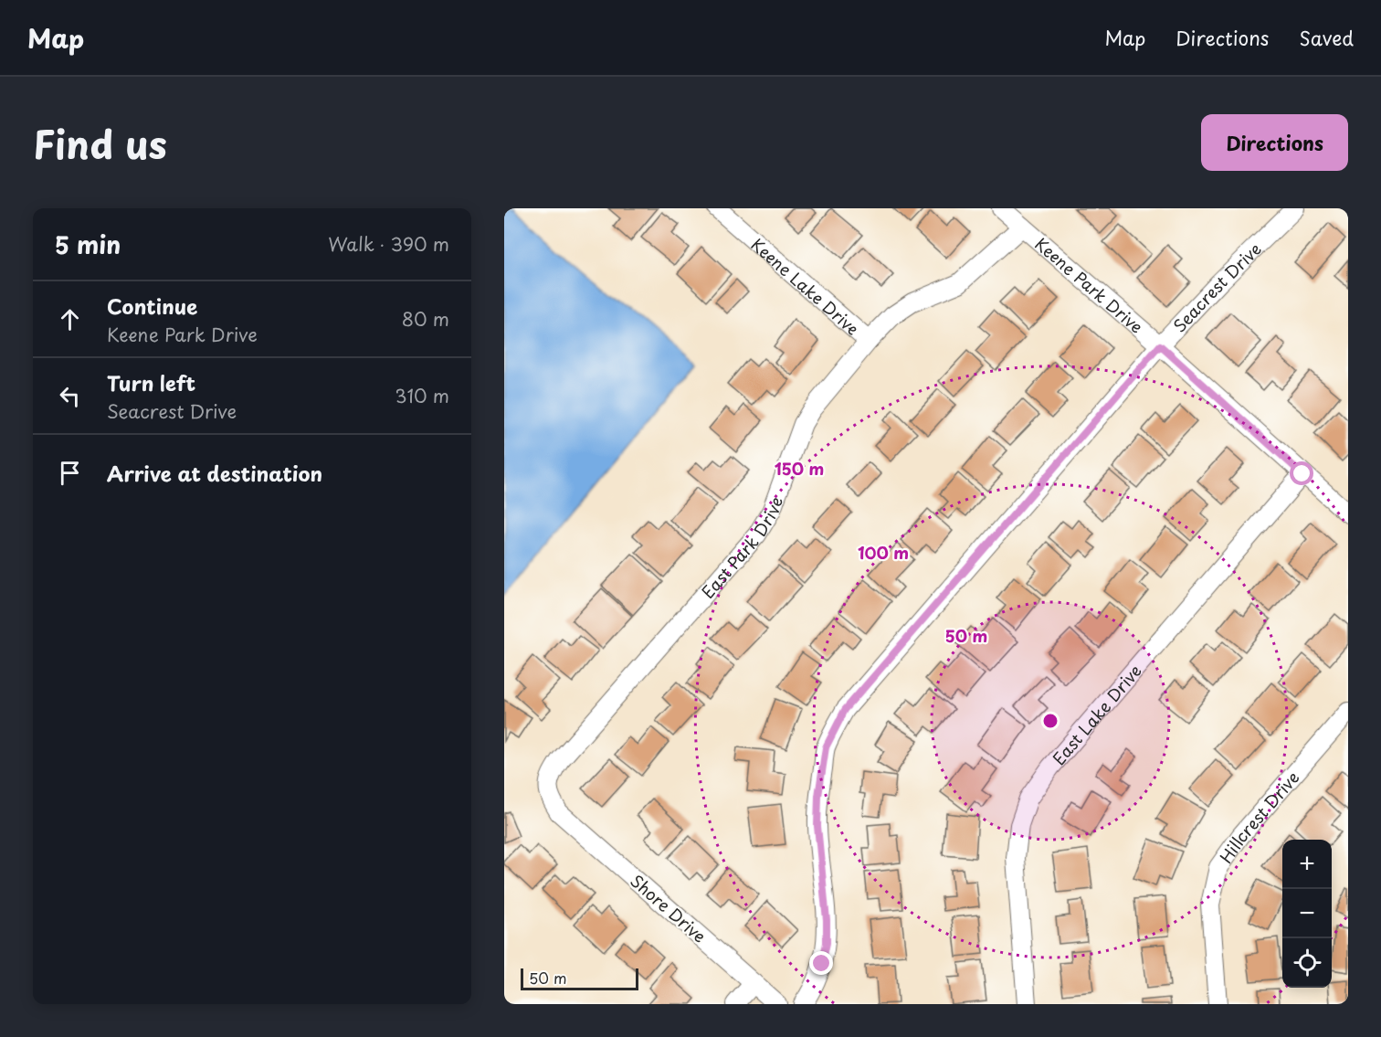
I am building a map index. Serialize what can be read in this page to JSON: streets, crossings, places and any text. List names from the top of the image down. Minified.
{"streets":{"street":["Keene Park Drive","Keene Lake Drive","Seacrest Drive","East Park Drive","East Lake Drive","Hillcrest Drive","Shore Drive"]},"crossings":[["Keene Park Drive","Seacrest Drive"],["Keene Park Drive","East Park Drive"],["Keene Park Drive","East Lake Drive"],["Keene Lake Drive","East Park Drive"],["East Park Drive","Shore Drive"]],"scale_bar":"50 m","page":{"header":"Map","nav":["Map","Directions","Saved"],"title":"Find us","buttons":"Directions","heading":["5 min","Walk · 390 m"],"list":[["Continue","Keene Park Drive","80 m"],["Turn left","Seacrest Drive","310 m"],"Arrive at destination"],"map_buttons":["+","−"],"scale":"50 m"},"rings":["150 m","100 m","50 m"]}
